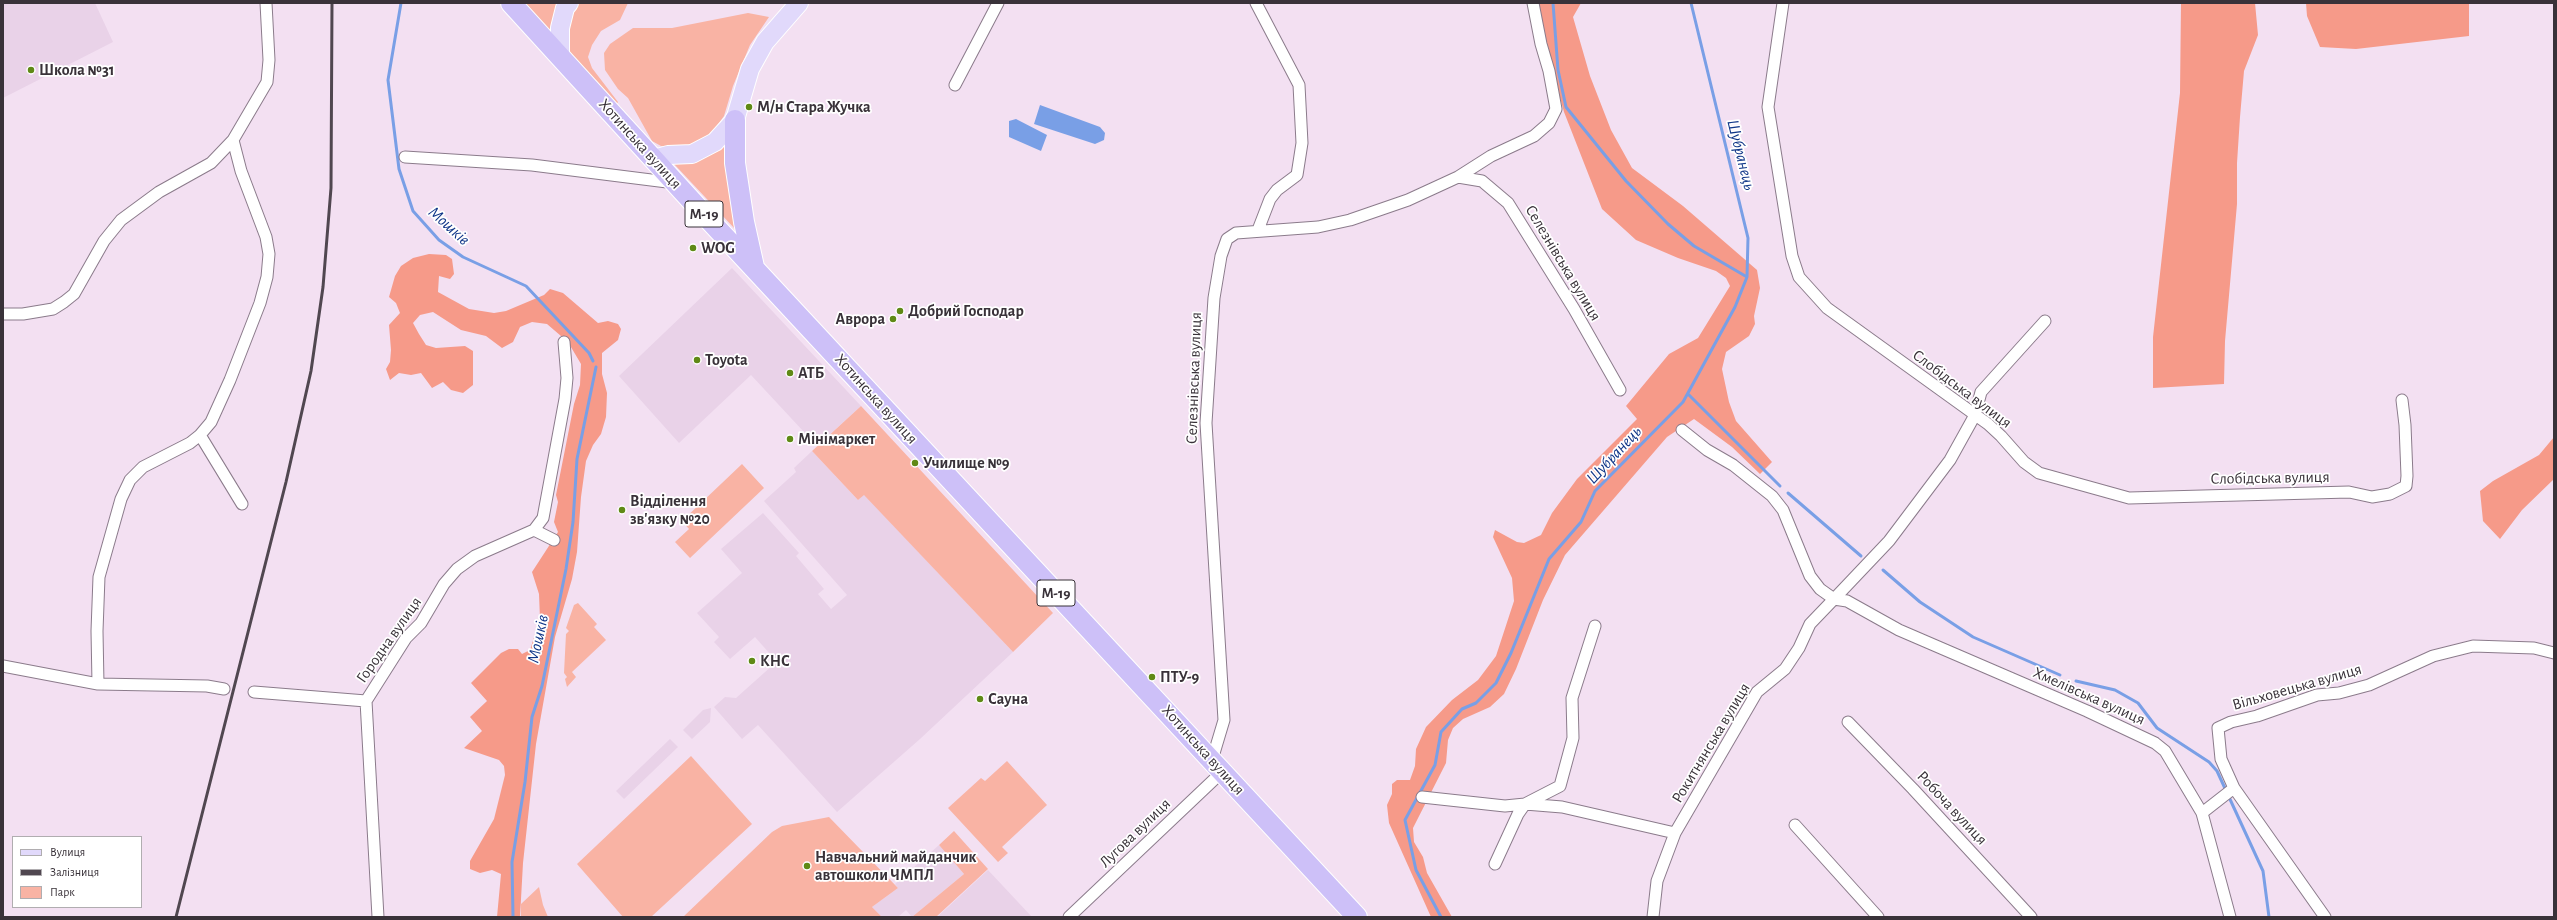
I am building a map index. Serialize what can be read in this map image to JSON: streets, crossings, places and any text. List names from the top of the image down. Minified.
{"streets":{"highway":["Хотинська вулиця","М-19"],"street":["Селезнівська вулиця","Слобідська вулиця","Городна вулиця","Вільховецька вулиця","Хмелівська вулиця","Рокитнянська вулиця","Робоча вулиця","Лугова вулиця"]},"crossings":[["Хотинська вулиця","Селезнівська вулиця"],["Хотинська вулиця","Лугова вулиця"],["Селезнівська вулиця","Лугова вулиця"],["Слобідська вулиця","Рокитнянська вулиця"],["Хмелівська вулиця","Рокитнянська вулиця"]],"water":["Шубранець","Мошків"],"places":["Школа №31","М/н Стара Жучка","WOG","Добрий Господар","Аврора","Toyota","АТБ","Мінімаркет","Училище №9","Відділення зв'язку №20","КНС","ПТУ-9","Сауна","Навчальний майданчик автошколи ЧМПЛ"],"legend":["Вулиця","Залізниця","Парк"]}
